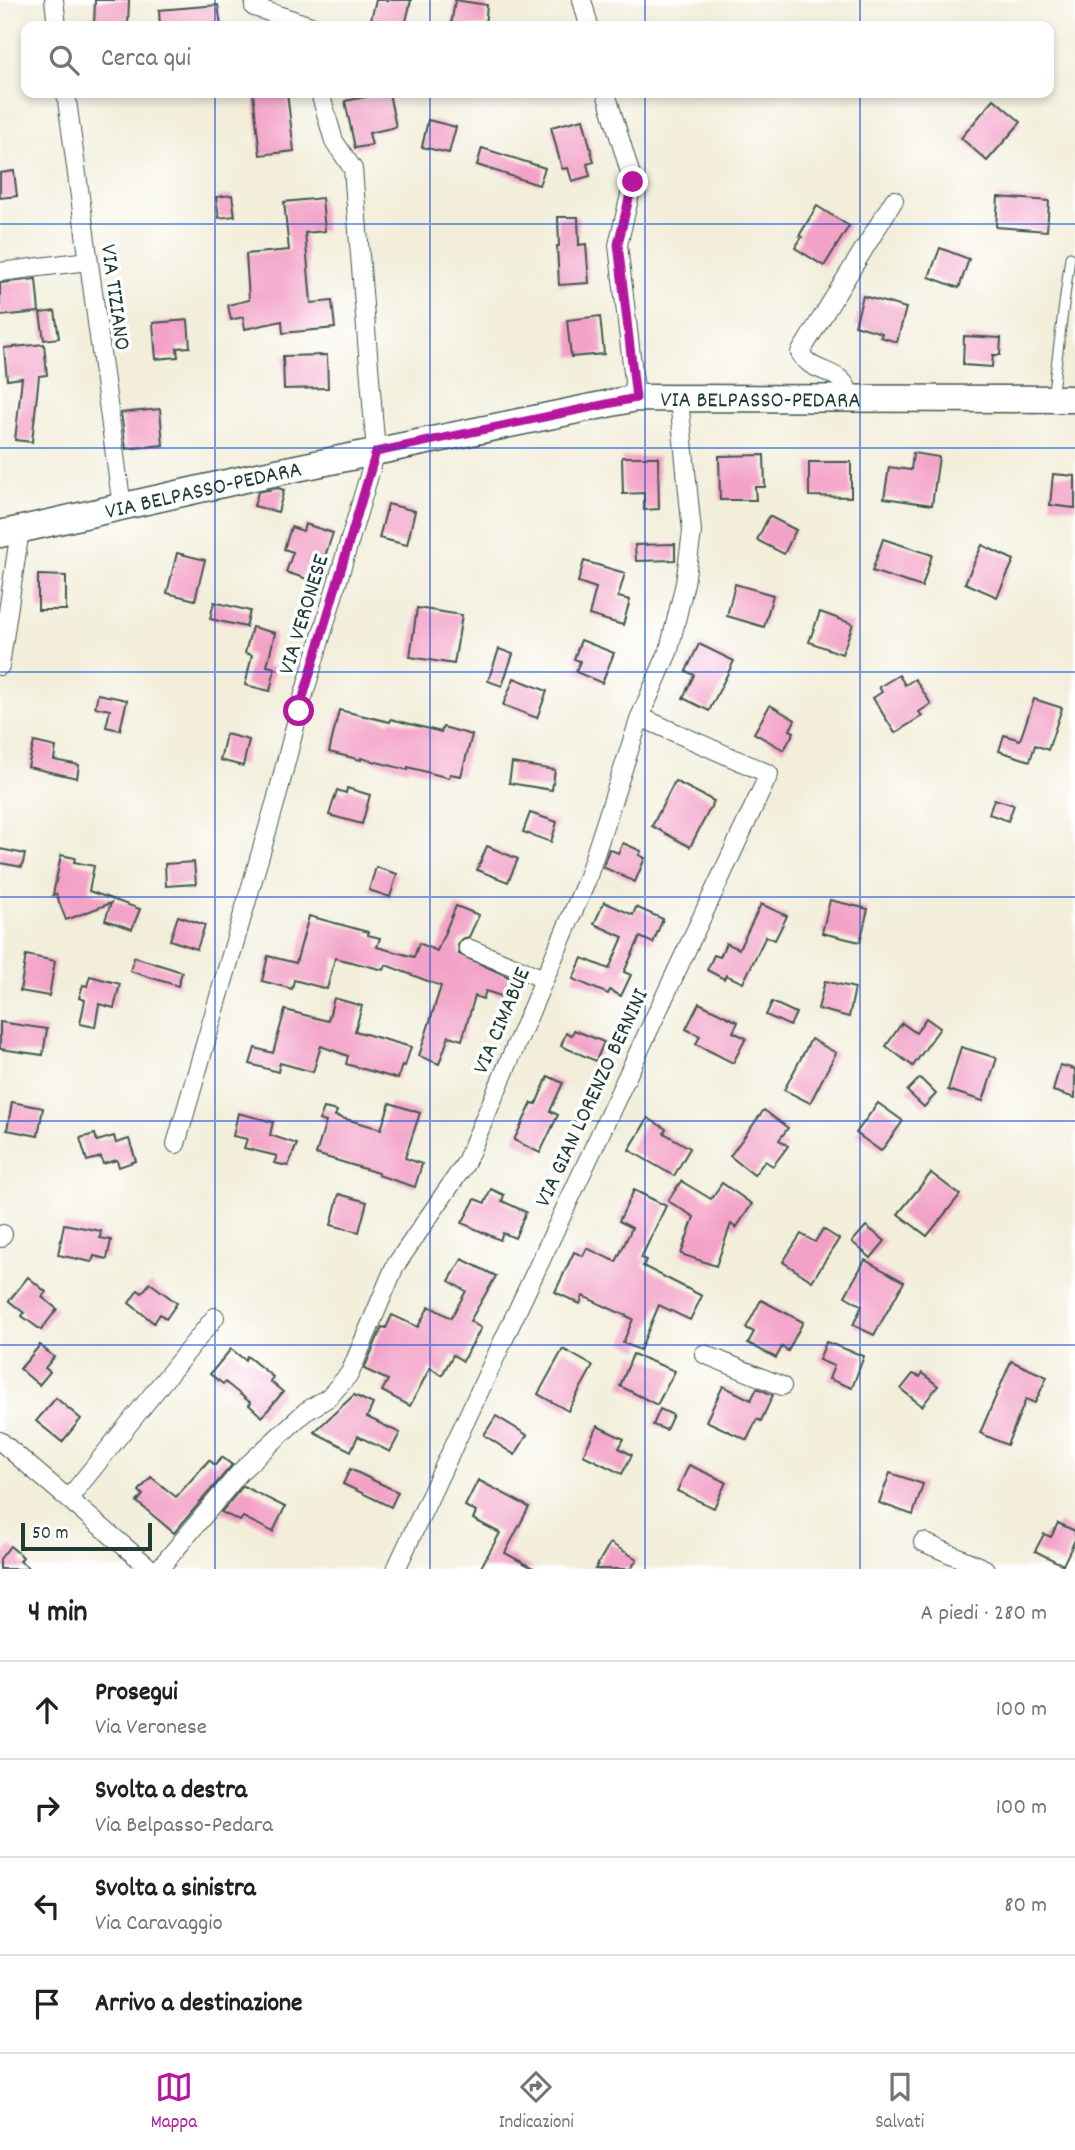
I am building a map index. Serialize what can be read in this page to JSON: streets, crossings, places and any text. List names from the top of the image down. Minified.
{"streets":{"street":["VIA TIZIANO","VIA BELPASSO-PEDARA","VIA VERONESE","VIA CIMABUE","VIA GIAN LORENZO BERNINI"]},"crossings":[["VIA TIZIANO","VIA BELPASSO-PEDARA"],["VIA BELPASSO-PEDARA","VIA VERONESE"],["VIA BELPASSO-PEDARA","VIA CIMABUE"],["VIA CIMABUE","VIA GIAN LORENZO BERNINI"]],"scale_bar":"50 m","page":{"search":"Cerca qui","scale":"50 m","heading":["4 min","A piedi · 280 m"],"list":[["Prosegui","Via Veronese","100 m"],["Svolta a destra","Via Belpasso-Pedara","100 m"],["Svolta a sinistra","Via Caravaggio","80 m"],"Arrivo a destinazione"],"nav":["Mappa","Indicazioni","Salvati"]}}
